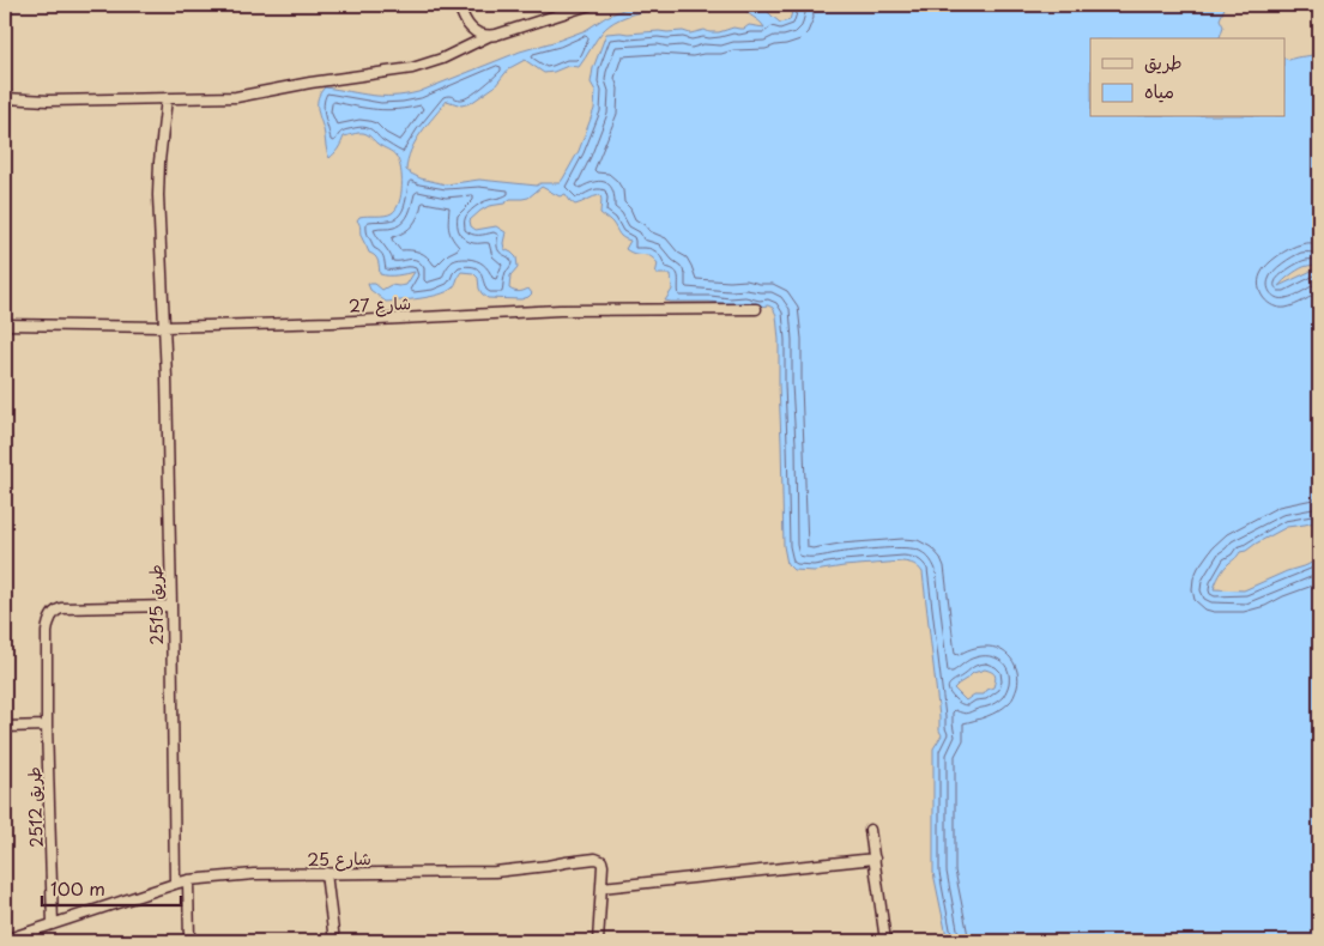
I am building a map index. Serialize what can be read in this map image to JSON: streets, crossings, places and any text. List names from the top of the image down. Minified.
{"streets":{"street":["شارع 27","طريق 2515","طريق 2512","شارع 25"]},"crossings":[["شارع 27","طريق 2515"],["طريق 2515","طريق 2512"],["طريق 2515","شارع 25"],["طريق 2512","شارع 25"]],"legend":["طريق","مياه"],"scale_bar":"100 m"}
